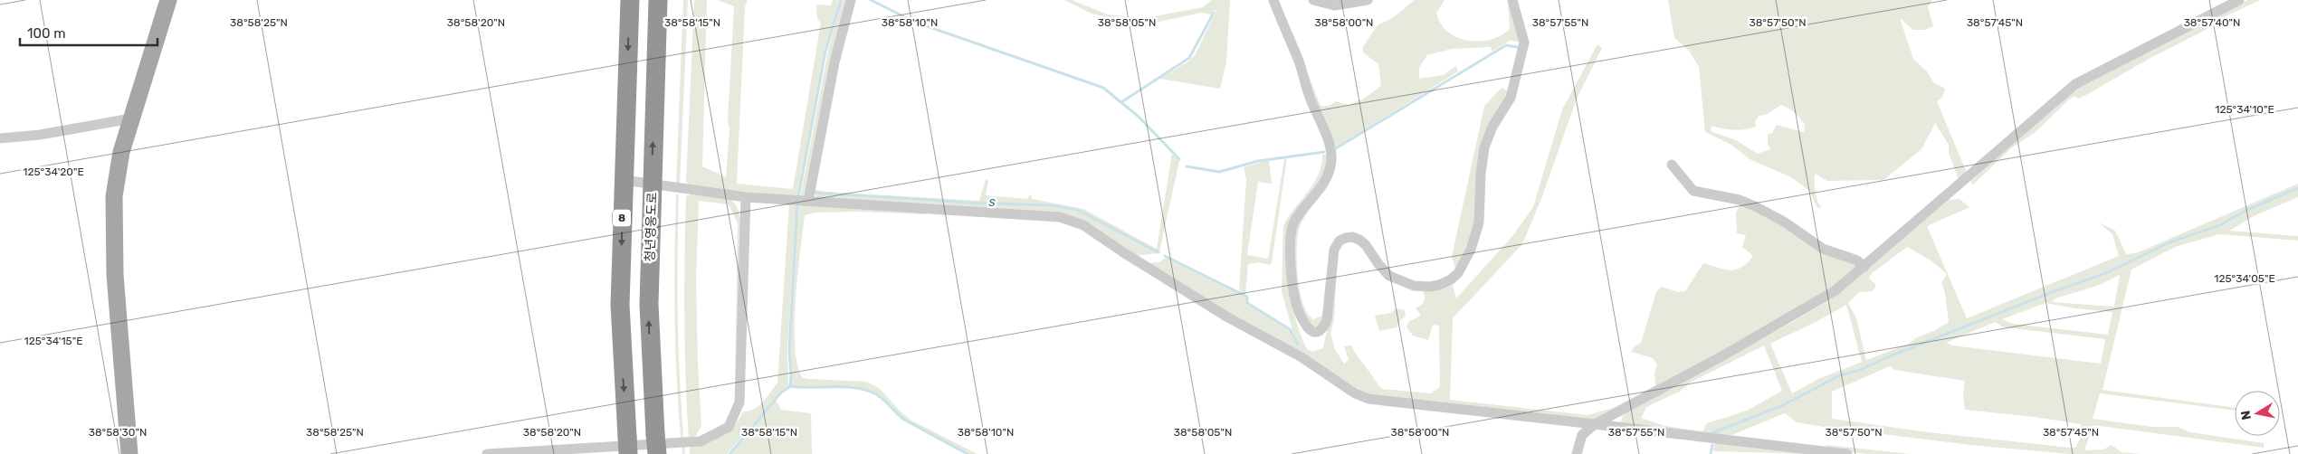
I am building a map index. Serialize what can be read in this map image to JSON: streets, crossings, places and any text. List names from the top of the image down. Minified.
{"streets":{"highway":["8","청년영웅도로"]},"water":["s"],"scale_bar":"100 m","north":"left","coordinates":["38°58'25\"N","38°58'20\"N","38°58'15\"N","38°58'10\"N","38°58'05\"N","38°58'00\"N","38°57'55\"N","38°57'50\"N","38°57'45\"N","38°57'40\"N","125°34'10\"E","125°34'20\"E","125°34'05\"E","125°34'15\"E","38°58'30\"N"]}
